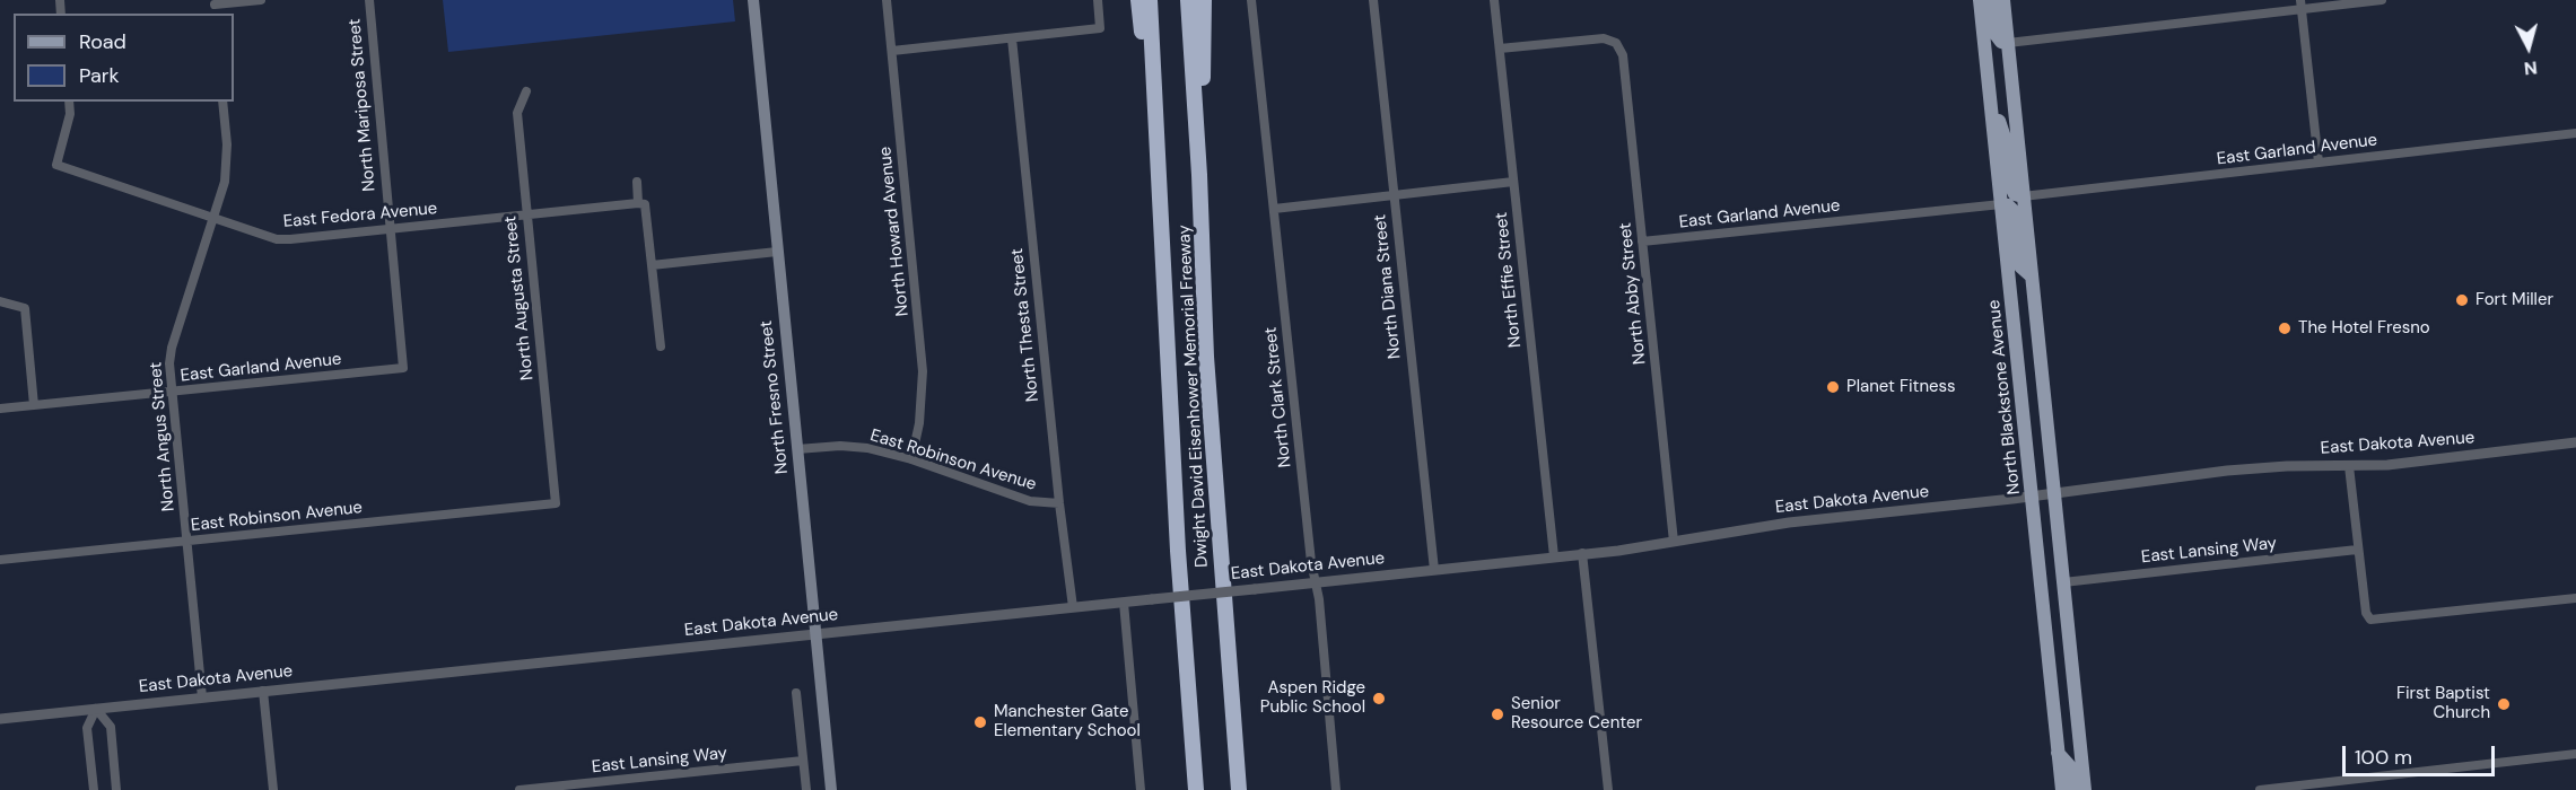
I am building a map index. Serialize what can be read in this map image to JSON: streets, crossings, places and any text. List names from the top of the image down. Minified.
{"streets":{"highway":["Dwight David Eisenhower Memorial Freeway"],"main road":["North Fresno Street","North Blackstone Avenue"],"street":["North Mariposa Street","East Garland Avenue","East Fedora Avenue","North Howard Avenue","North Effie Street","North Diana Street","North Abby Street","North Augusta Street","North Thesta Street","North Clark Street","North Angus Street","East Dakota Avenue","East Robinson Avenue","East Lansing Way"]},"crossings":[["North Mariposa Street","East Garland Avenue"],["North Mariposa Street","East Fedora Avenue"],["East Garland Avenue","North Abby Street"],["East Garland Avenue","North Blackstone Avenue"],["East Garland Avenue","North Angus Street"],["East Fedora Avenue","North Augusta Street"],["East Fedora Avenue","North Angus Street"],["North Howard Avenue","East Robinson Avenue"],["North Effie Street","North Abby Street"],["North Effie Street","East Dakota Avenue"],["North Diana Street","East Dakota Avenue"],["North Abby Street","East Dakota Avenue"],["North Augusta Street","East Robinson Avenue"],["North Thesta Street","East Dakota Avenue"],["North Thesta Street","East Robinson Avenue"],["North Fresno Street","East Dakota Avenue"],["North Fresno Street","East Robinson Avenue"],["North Clark Street","East Dakota Avenue"],["North Blackstone Avenue","East Dakota Avenue"],["North Angus Street","East Dakota Avenue"],["North Angus Street","East Robinson Avenue"]],"places":["Fort Miller","The Hotel Fresno","Planet Fitness","Aspen Ridge Public School","First Baptist Church","Senior Resource Center","Manchester Gate Elementary School"],"legend":["Road","Park"],"scale_bar":"100 m","north":"bottom"}
